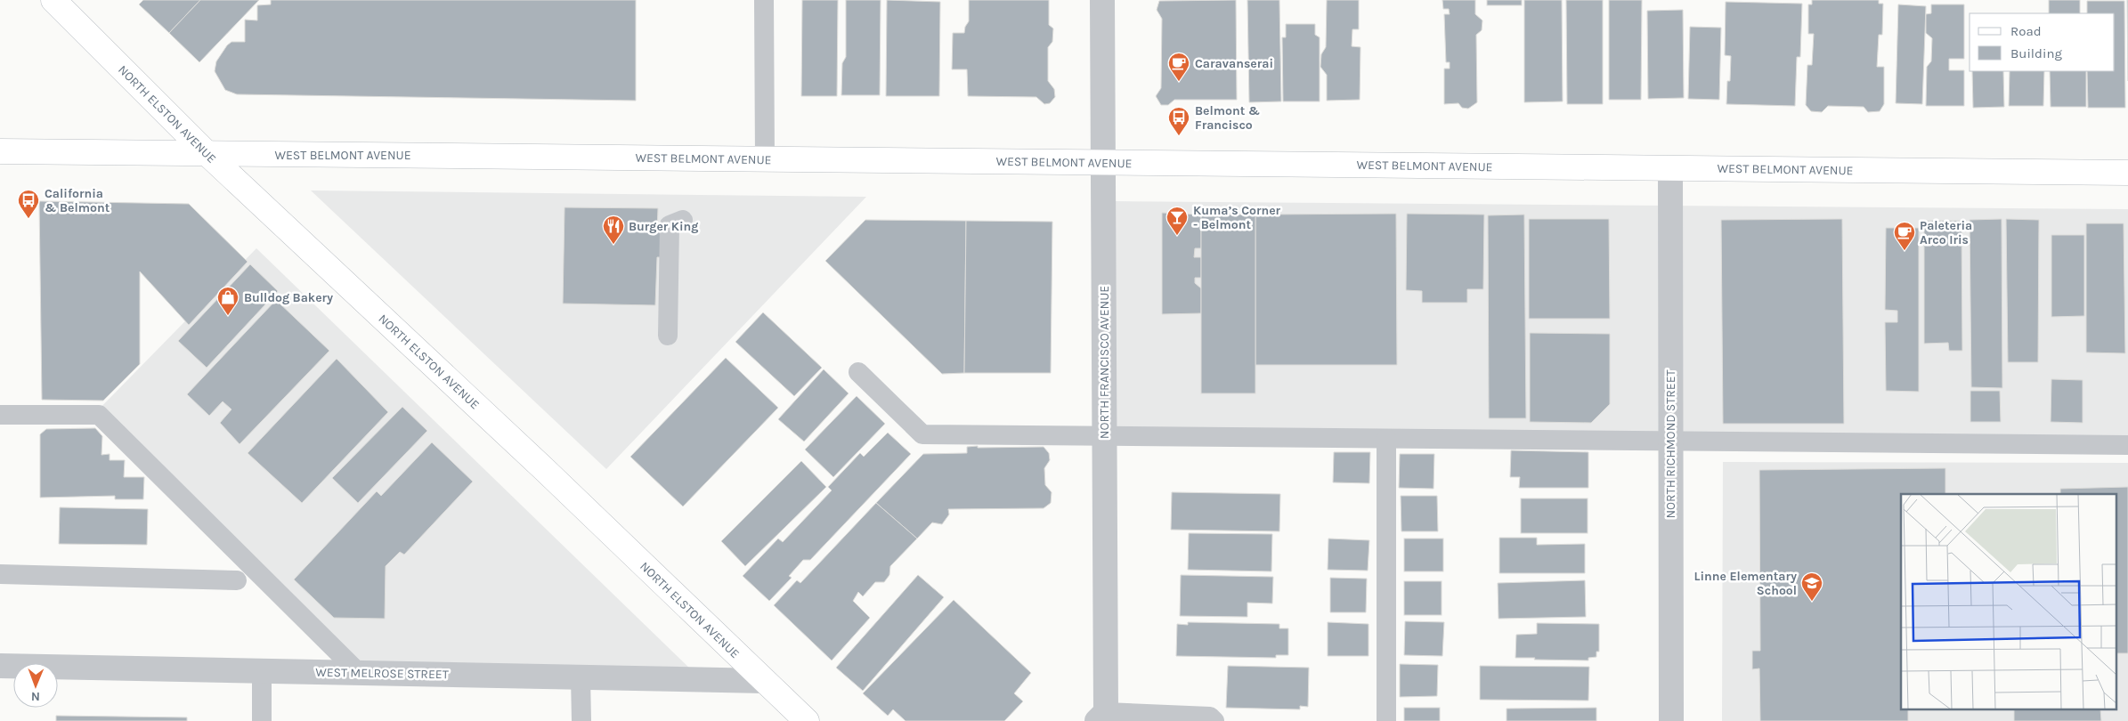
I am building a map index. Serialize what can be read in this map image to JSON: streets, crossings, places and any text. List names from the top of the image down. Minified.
{"streets":{"main road":["NORTH ELSTON AVENUE","WEST BELMONT AVENUE"],"street":["NORTH FRANCISCO AVENUE","NORTH RICHMOND STREET","WEST MELROSE STREET"]},"crossings":[["NORTH ELSTON AVENUE","WEST BELMONT AVENUE"],["NORTH ELSTON AVENUE","WEST MELROSE STREET"],["WEST BELMONT AVENUE","NORTH FRANCISCO AVENUE"],["WEST BELMONT AVENUE","NORTH RICHMOND STREET"]],"places":{"cafe":["Caravanserai","Paleteria Arco Iris"],"bus stop":["Belmont & Francisco","California & Belmont"],"bar":["Kuma’s Corner - Belmont"],"restaurant":["Burger King"],"shop":["Bulldog Bakery"],"school or university":["Linne Elementary School"]},"legend":["Road","Building"],"north":"bottom"}
